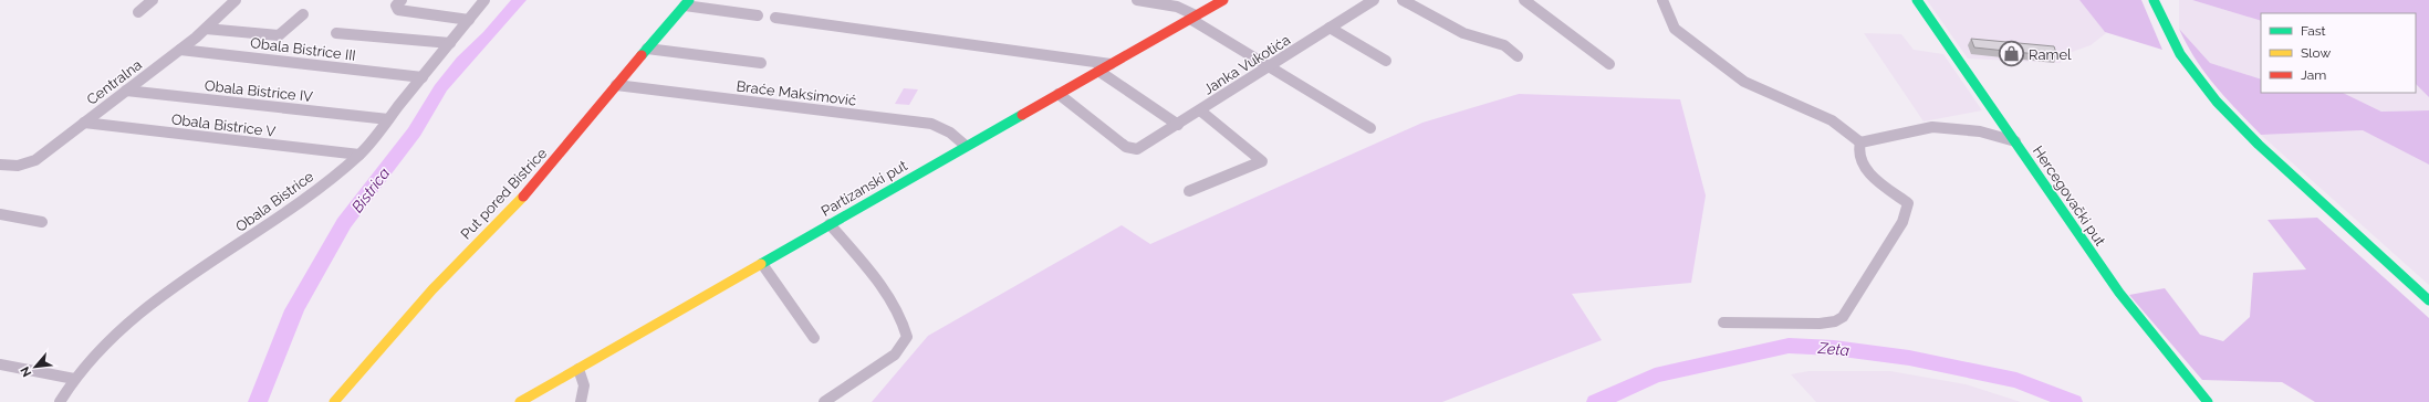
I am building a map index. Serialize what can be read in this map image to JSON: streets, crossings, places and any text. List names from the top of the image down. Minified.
{"streets":{"street":["Obala Bistrice III","Janka Vukotića","Centralna","Obala Bistrice IV","Braće Maksimović","Obala Bistrice V","Partizanski put","Put pored Bistrice","Hercegovački put","Obala Bistrice"]},"crossings":[["Obala Bistrice III","Centralna"],["Obala Bistrice III","Obala Bistrice"],["Janka Vukotića","Partizanski put"],["Centralna","Obala Bistrice IV"],["Centralna","Obala Bistrice V"],["Obala Bistrice IV","Obala Bistrice"],["Braće Maksimović","Partizanski put"],["Braće Maksimović","Put pored Bistrice"],["Obala Bistrice V","Obala Bistrice"]],"water":["Bistrica","Zeta"],"places":{"shop":["Ramel"]},"legend":["Fast","Slow","Jam"],"north":"bottom left"}
